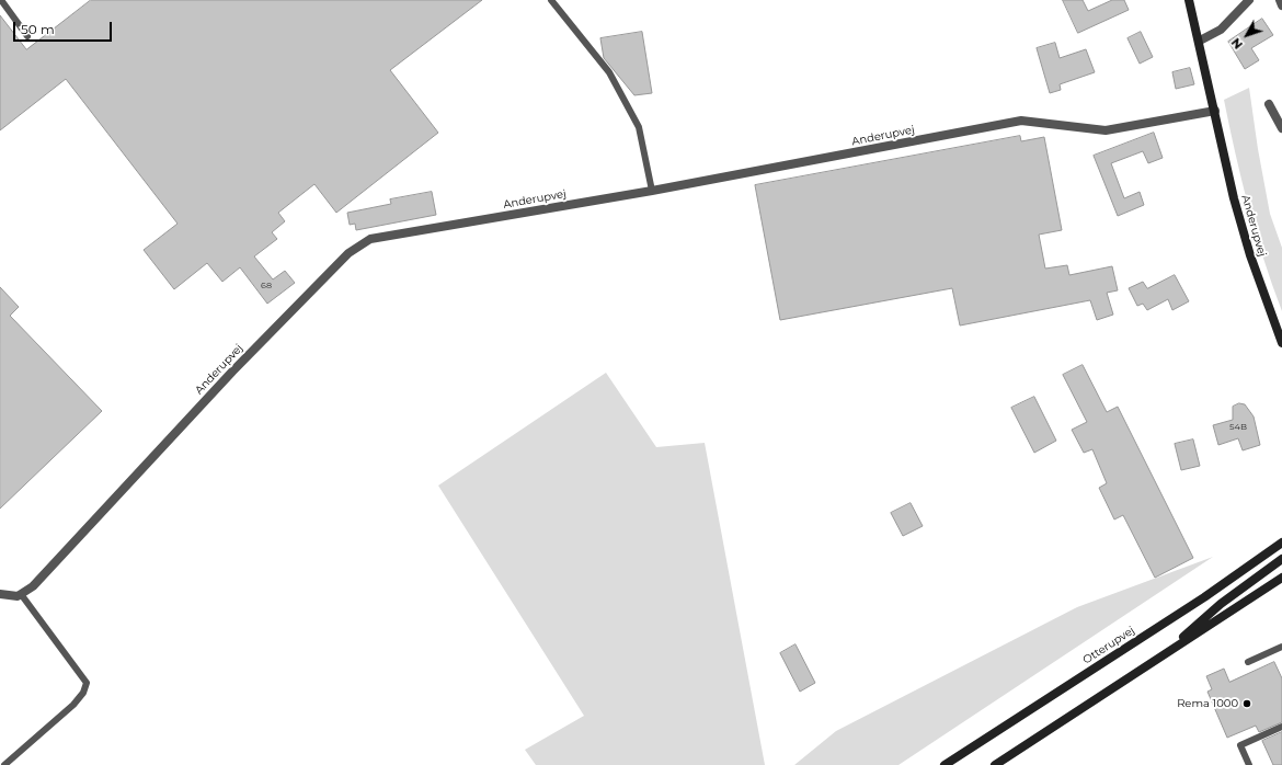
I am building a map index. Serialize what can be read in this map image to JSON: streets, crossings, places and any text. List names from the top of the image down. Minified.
{"streets":{"main road":["Anderupvej","Otterupvej"]},"places":["Rema 1000"],"house_numbers":["68","54B"],"scale_bar":"50 m","north":"bottom left"}
